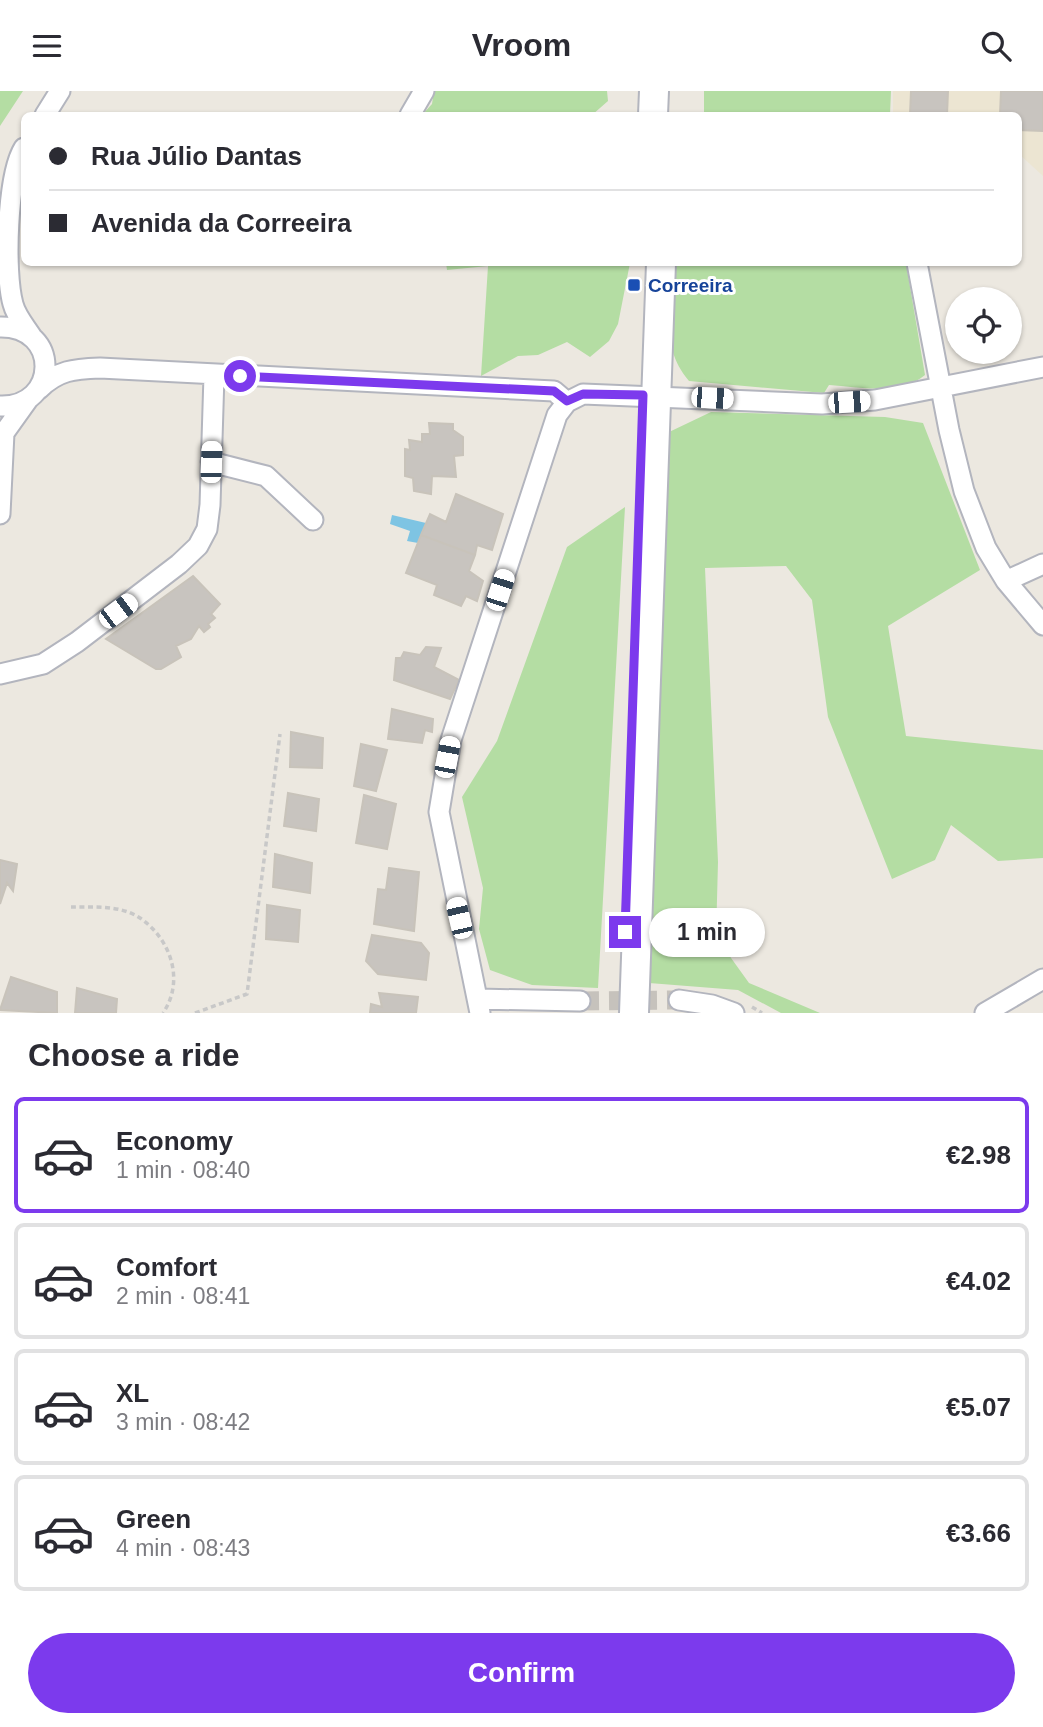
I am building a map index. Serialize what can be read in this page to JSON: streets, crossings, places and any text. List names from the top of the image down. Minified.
{"places":{"transit":["Correeira"]},"page":{"header":"Vroom","banner":["Rua Júlio Dantas","Avenida da Correeira"],"bubble":"1 min","heading":"Choose a ride","list":[{"name":"Economy","note":"1 min · 08:40","value":"€2.98"},{"name":"Comfort","note":"2 min · 08:41","value":"€4.02"},{"name":"XL","note":"3 min · 08:42","value":"€5.07"},{"name":"Green","note":"4 min · 08:43","value":"€3.66"}],"buttons":"Confirm"}}
